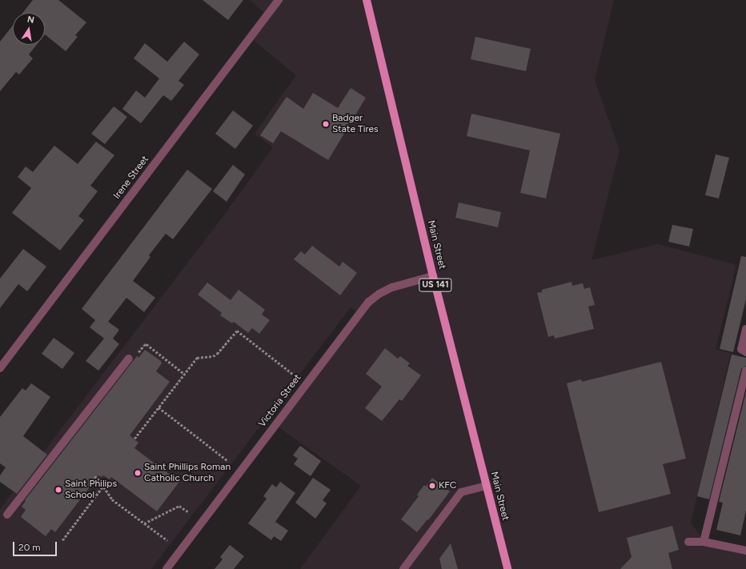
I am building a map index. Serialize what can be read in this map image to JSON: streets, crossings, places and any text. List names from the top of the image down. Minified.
{"streets":{"main road":["Main Street","US 141"],"street":["Irene Street","Victoria Street"]},"crossings":[["Main Street","Victoria Street"]],"places":["Badger State Tires","Saint Phillips Roman Catholic Church","KFC","Saint Philips School"],"scale_bar":"20 m","north":"top"}
